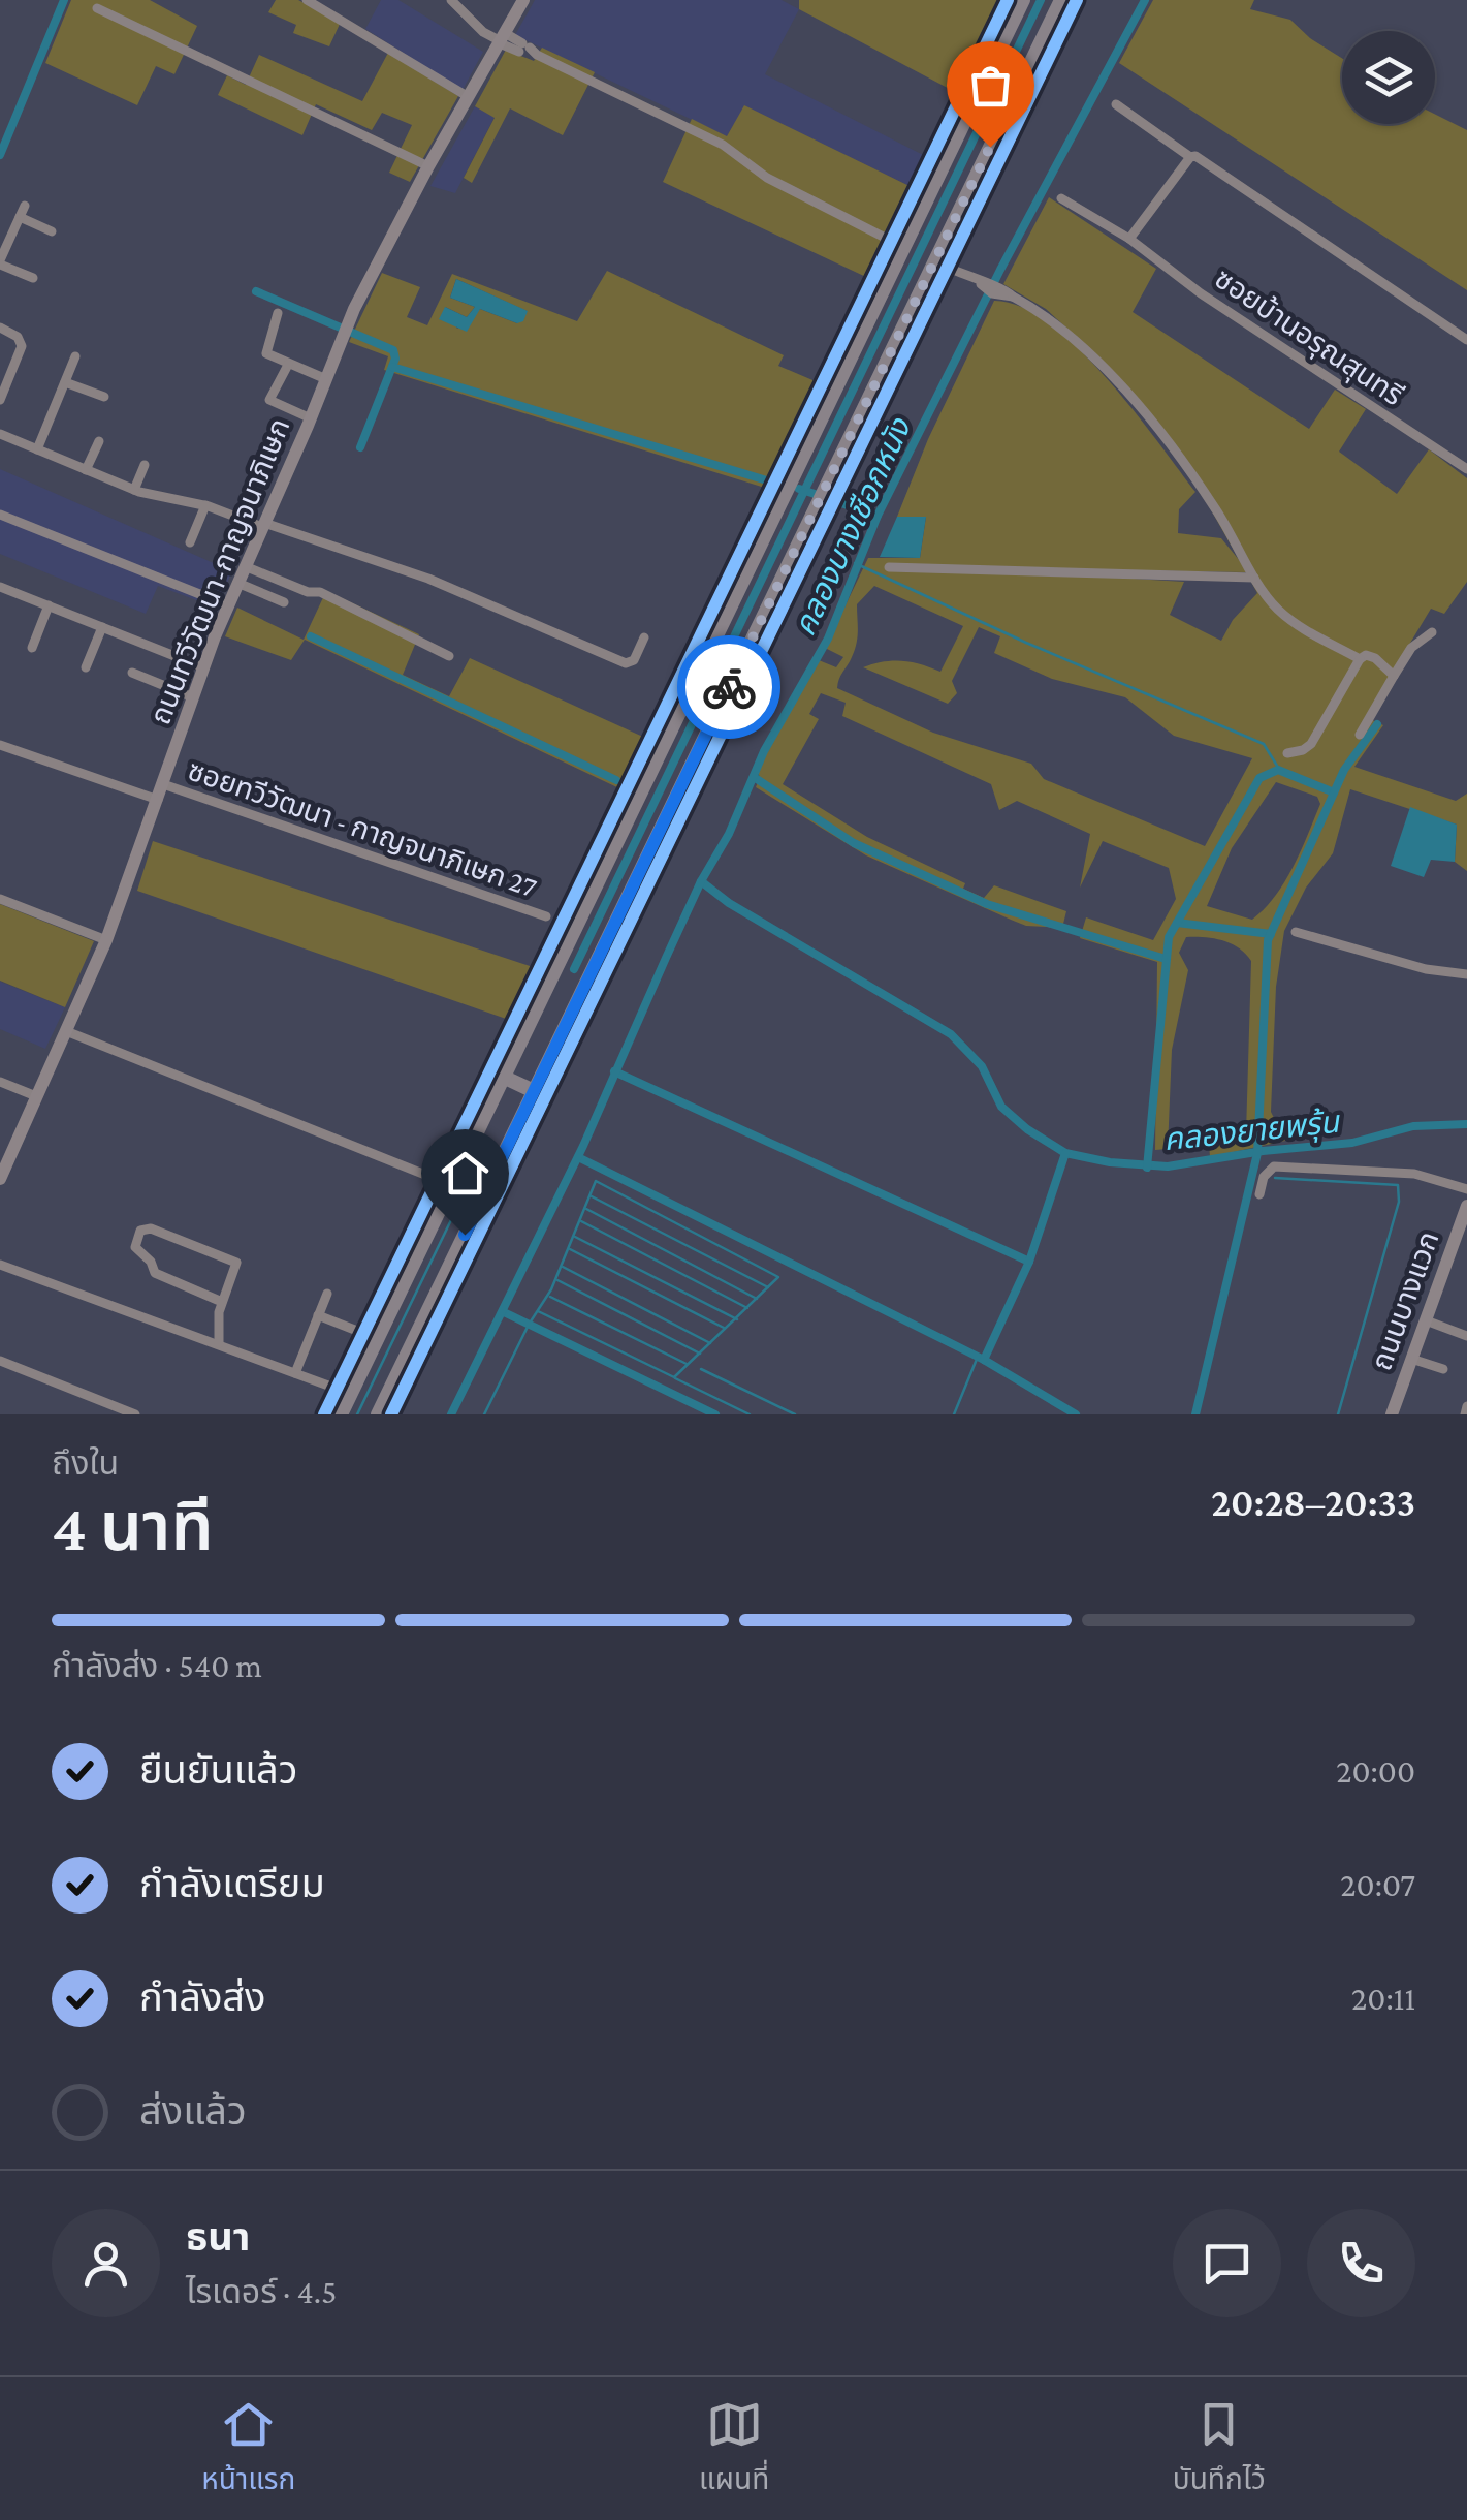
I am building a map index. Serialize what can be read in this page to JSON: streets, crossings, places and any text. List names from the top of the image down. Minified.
{"streets":{"street":["ซอยบ้านอรุณสุนทรี","ถนนทวีวัฒนา-กาญจนาภิเษก","ซอยทวีวัฒนา - กาญจนาภิเษก 27","ถนนบางแวก"]},"crossings":[["ถนนทวีวัฒนา-กาญจนาภิเษก","ซอยทวีวัฒนา - กาญจนาภิเษก 27"]],"water":["คลองบางเชือกหนัง","คลองยายพรุ้น"],"page":{"heading":["4 นาที","ถึงใน","20:28–20:33"],"panel":["ธนา","ไรเดอร์ · 4.5"],"bar":"กำลังส่ง · 540 m","list":[["ยืนยันแล้ว","20:00"],["กำลังเตรียม","20:07"],["กำลังส่ง","20:11"],"ส่งแล้ว"],"tabs":["หน้าแรก","แผนที่","บันทึกไว้"]}}
